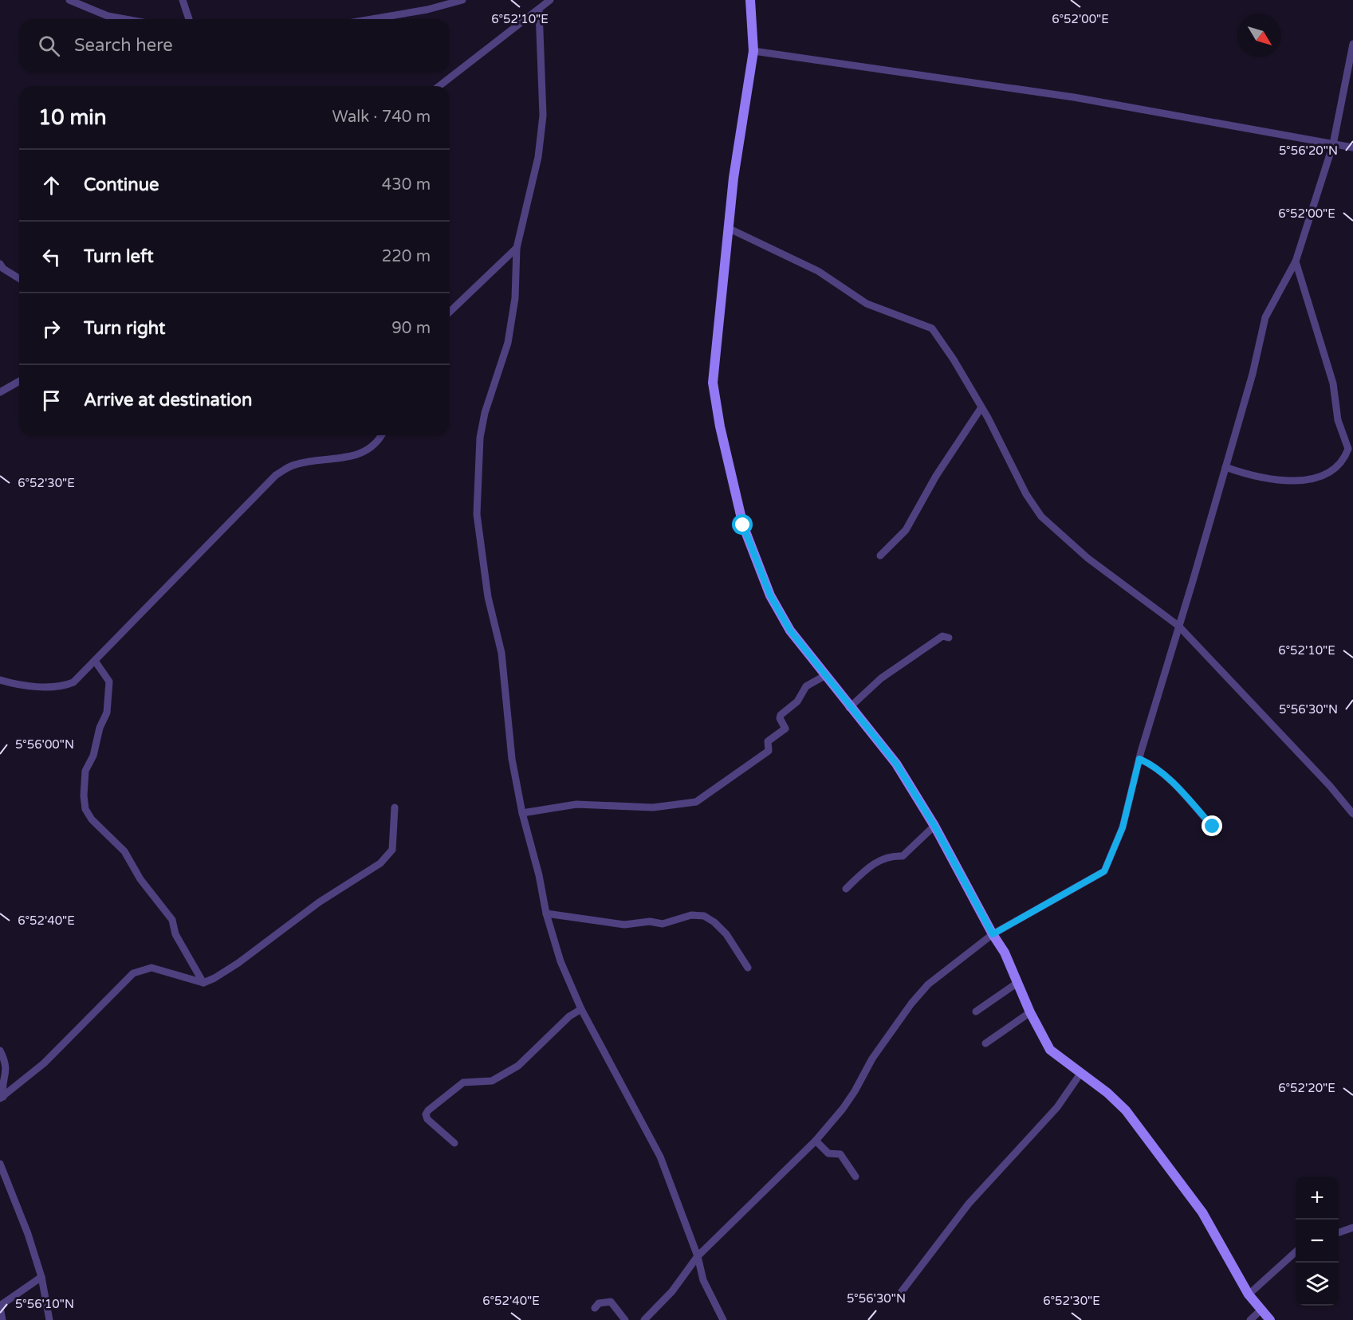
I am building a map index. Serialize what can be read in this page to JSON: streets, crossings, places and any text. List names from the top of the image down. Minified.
{"north":"bottom right","page":{"search":"Search here","heading":["10 min","Walk · 740 m"],"list":[["Continue","430 m"],["Turn left","220 m"],["Turn right","90 m"],"Arrive at destination"],"map_buttons":["+","−"]},"coordinates":["6°52'10\"E","6°52'00\"E","5°56'20\"N","6°52'30\"E","5°56'30\"N","5°56'00\"N","6°52'40\"E","6°52'20\"E","5°56'10\"N"]}
